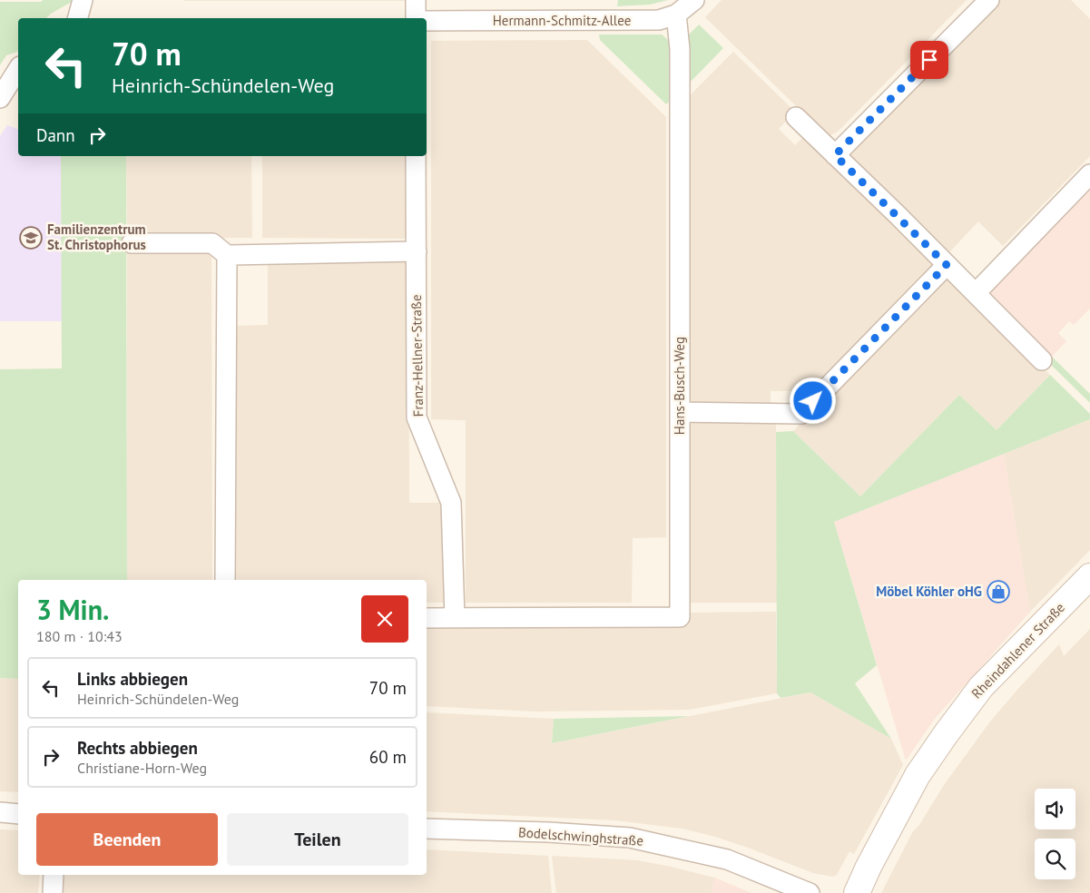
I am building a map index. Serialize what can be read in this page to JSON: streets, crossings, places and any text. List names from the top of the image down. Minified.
{"streets":{"main road":["Rheindahlener Straße"],"street":["Hermann-Schmitz-Allee","Franz-Hellner-Straße","Hans-Busch-Weg","Bodelschwinghstraße"]},"crossings":[["Hermann-Schmitz-Allee","Hans-Busch-Weg"],["Franz-Hellner-Straße","Hans-Busch-Weg"]],"places":{"school or university":["Familienzentrum St. Christophorus"],"shop":["Möbel Köhler oHG"]},"page":{"turn":["70 m","Heinrich-Schündelen-Weg"],"then":"Dann","heading":["3 Min.","180 m · 10:43"],"list":[{"name":"Links abbiegen","note":"Heinrich-Schündelen-Weg","value":"70 m"},{"name":"Rechts abbiegen","note":"Christiane-Horn-Weg","value":"60 m"}],"buttons":["Beenden","Teilen"]}}
